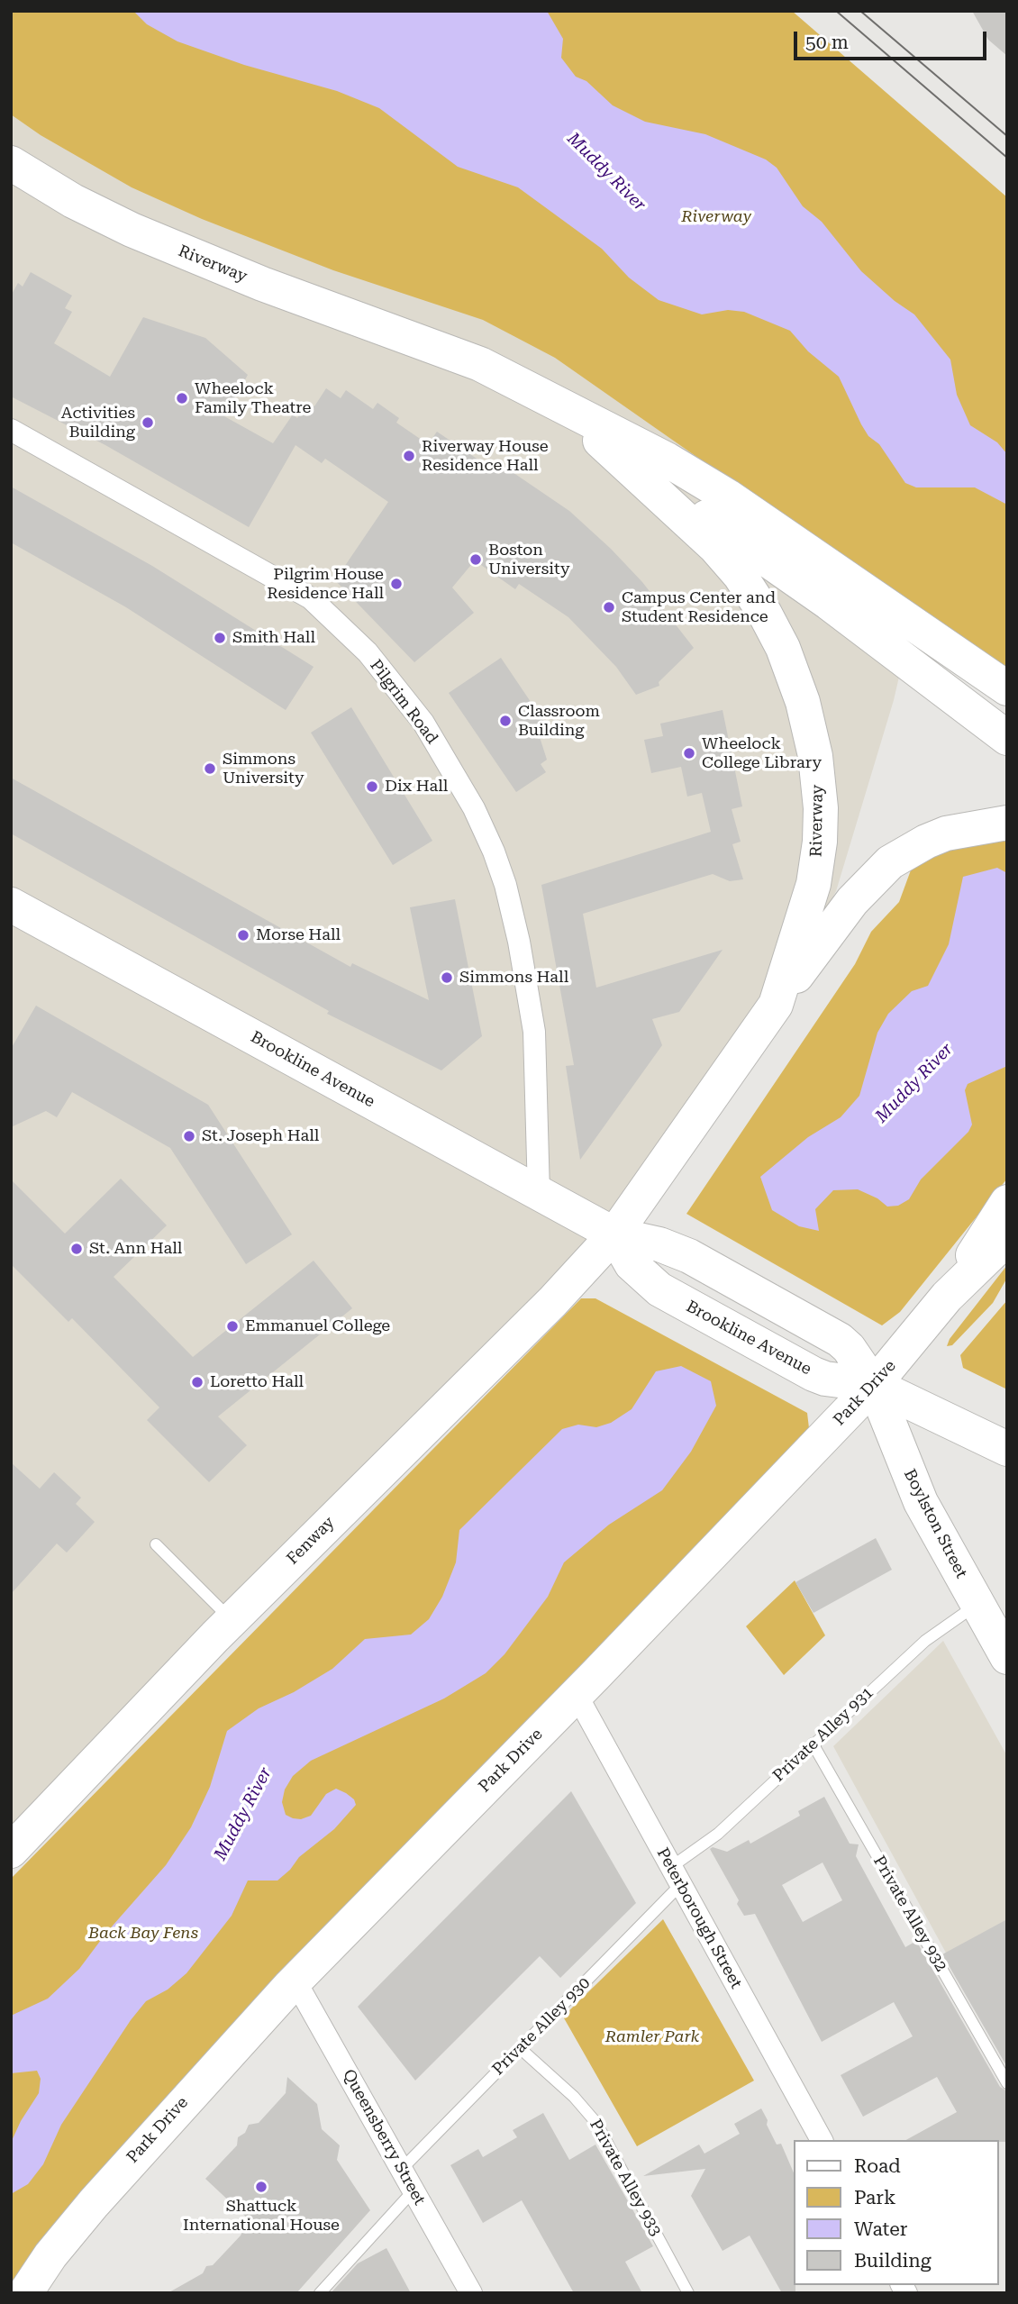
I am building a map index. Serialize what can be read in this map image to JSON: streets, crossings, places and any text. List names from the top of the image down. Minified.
{"streets":{"main road":["Riverway","Brookline Avenue","Park Drive","Boylston Street","Fenway"],"street":["Pilgrim Road","Peterborough Street","Queensberry Street"],"lane":["Private Alley 931","Private Alley 932","Private Alley 930","Private Alley 933"]},"crossings":[["Riverway","Brookline Avenue"],["Riverway","Fenway"],["Pilgrim Road","Brookline Avenue"],["Brookline Avenue","Park Drive"],["Brookline Avenue","Boylston Street"],["Brookline Avenue","Fenway"],["Park Drive","Boylston Street"],["Park Drive","Peterborough Street"],["Park Drive","Queensberry Street"],["Boylston Street","Private Alley 931"],["Private Alley 931","Private Alley 932"],["Private Alley 931","Peterborough Street"],["Private Alley 931","Private Alley 930"],["Peterborough Street","Private Alley 930"],["Private Alley 930","Queensberry Street"],["Private Alley 930","Private Alley 933"]],"water":["Muddy River"],"parks":["Riverway","Back Bay Fens","Ramler Park"],"places":["Wheelock Family Theatre","Activities Building","Riverway House Residence Hall","Boston University","Pilgrim House Residence Hall","Campus Center and Student Residence","Smith Hall","Classroom Building","Wheelock College Library","Simmons University","Dix Hall","Morse Hall","Simmons Hall","St. Joseph Hall","St. Ann Hall","Emmanuel College","Loretto Hall","Shattuck International House"],"legend":["Road","Park","Water","Building"],"scale_bar":"50 m"}
